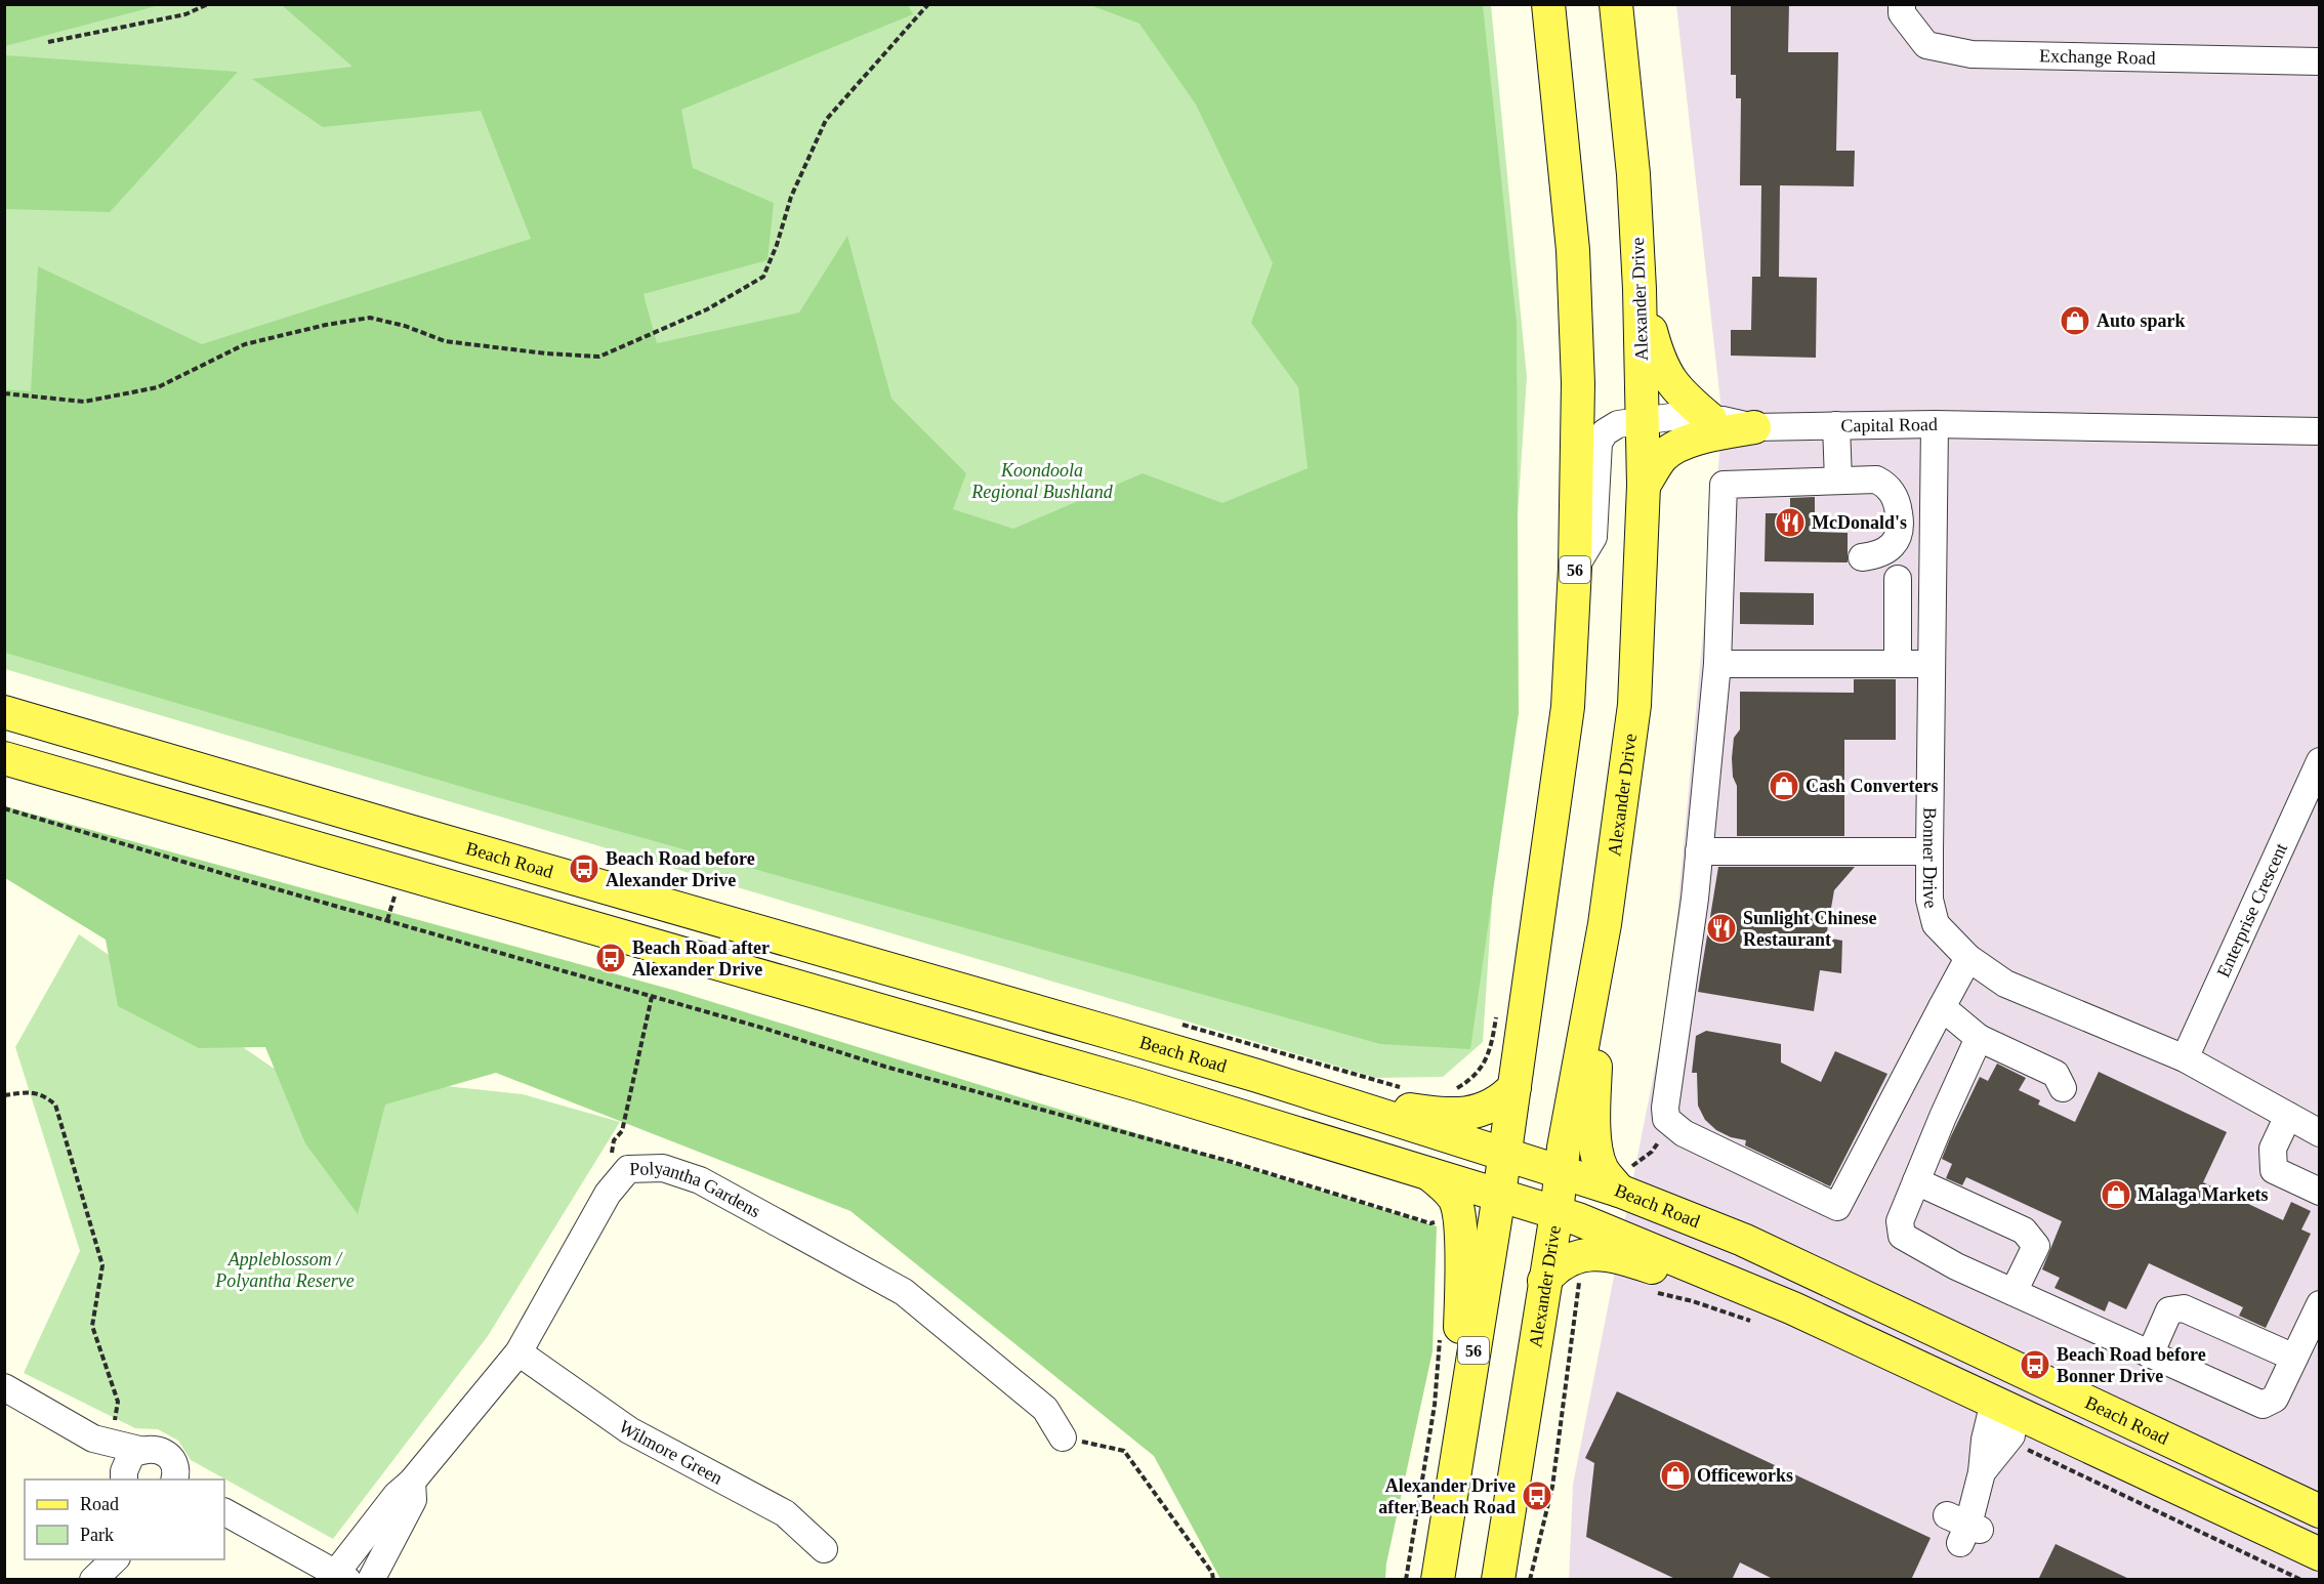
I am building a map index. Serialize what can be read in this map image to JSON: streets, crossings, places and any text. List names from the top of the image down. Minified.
{"streets":{"main road":["Alexander Drive","56","Beach Road"],"street":["Exchange Road","Capital Road","Bonner Drive","Enterprise Crescent","Polyantha Gardens","Wilmore Green"]},"crossings":[["Alexander Drive","Capital Road"],["Alexander Drive","Beach Road"],["Capital Road","56"],["Capital Road","Bonner Drive"],["56","Beach Road"],["Bonner Drive","Enterprise Crescent"],["Polyantha Gardens","Wilmore Green"]],"parks":["Koondoola Regional Bushland","Appleblossom / Polyantha Reserve"],"places":{"shop":["Auto spark","Cash Converters","Malaga Markets","Officeworks"],"restaurant":["McDonald's","Sunlight Chinese Restaurant"],"bus stop":["Beach Road before Alexander Drive","Beach Road after Alexander Drive","Beach Road before Bonner Drive","Alexander Drive after Beach Road"]},"legend":["Road","Park"]}
